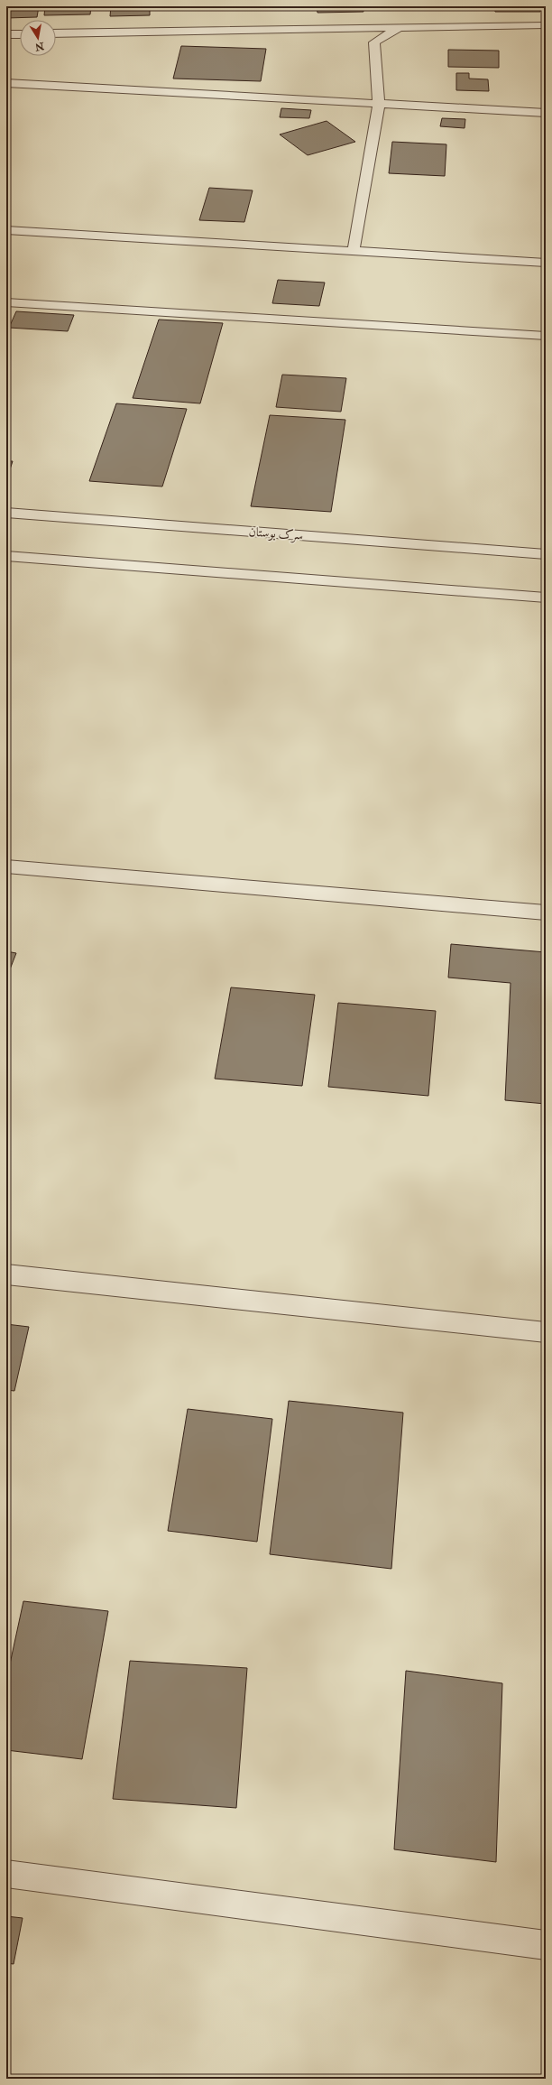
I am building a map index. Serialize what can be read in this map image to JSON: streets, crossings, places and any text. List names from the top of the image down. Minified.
{"streets":{"street":["سرک بوستان"]},"north":"bottom"}
